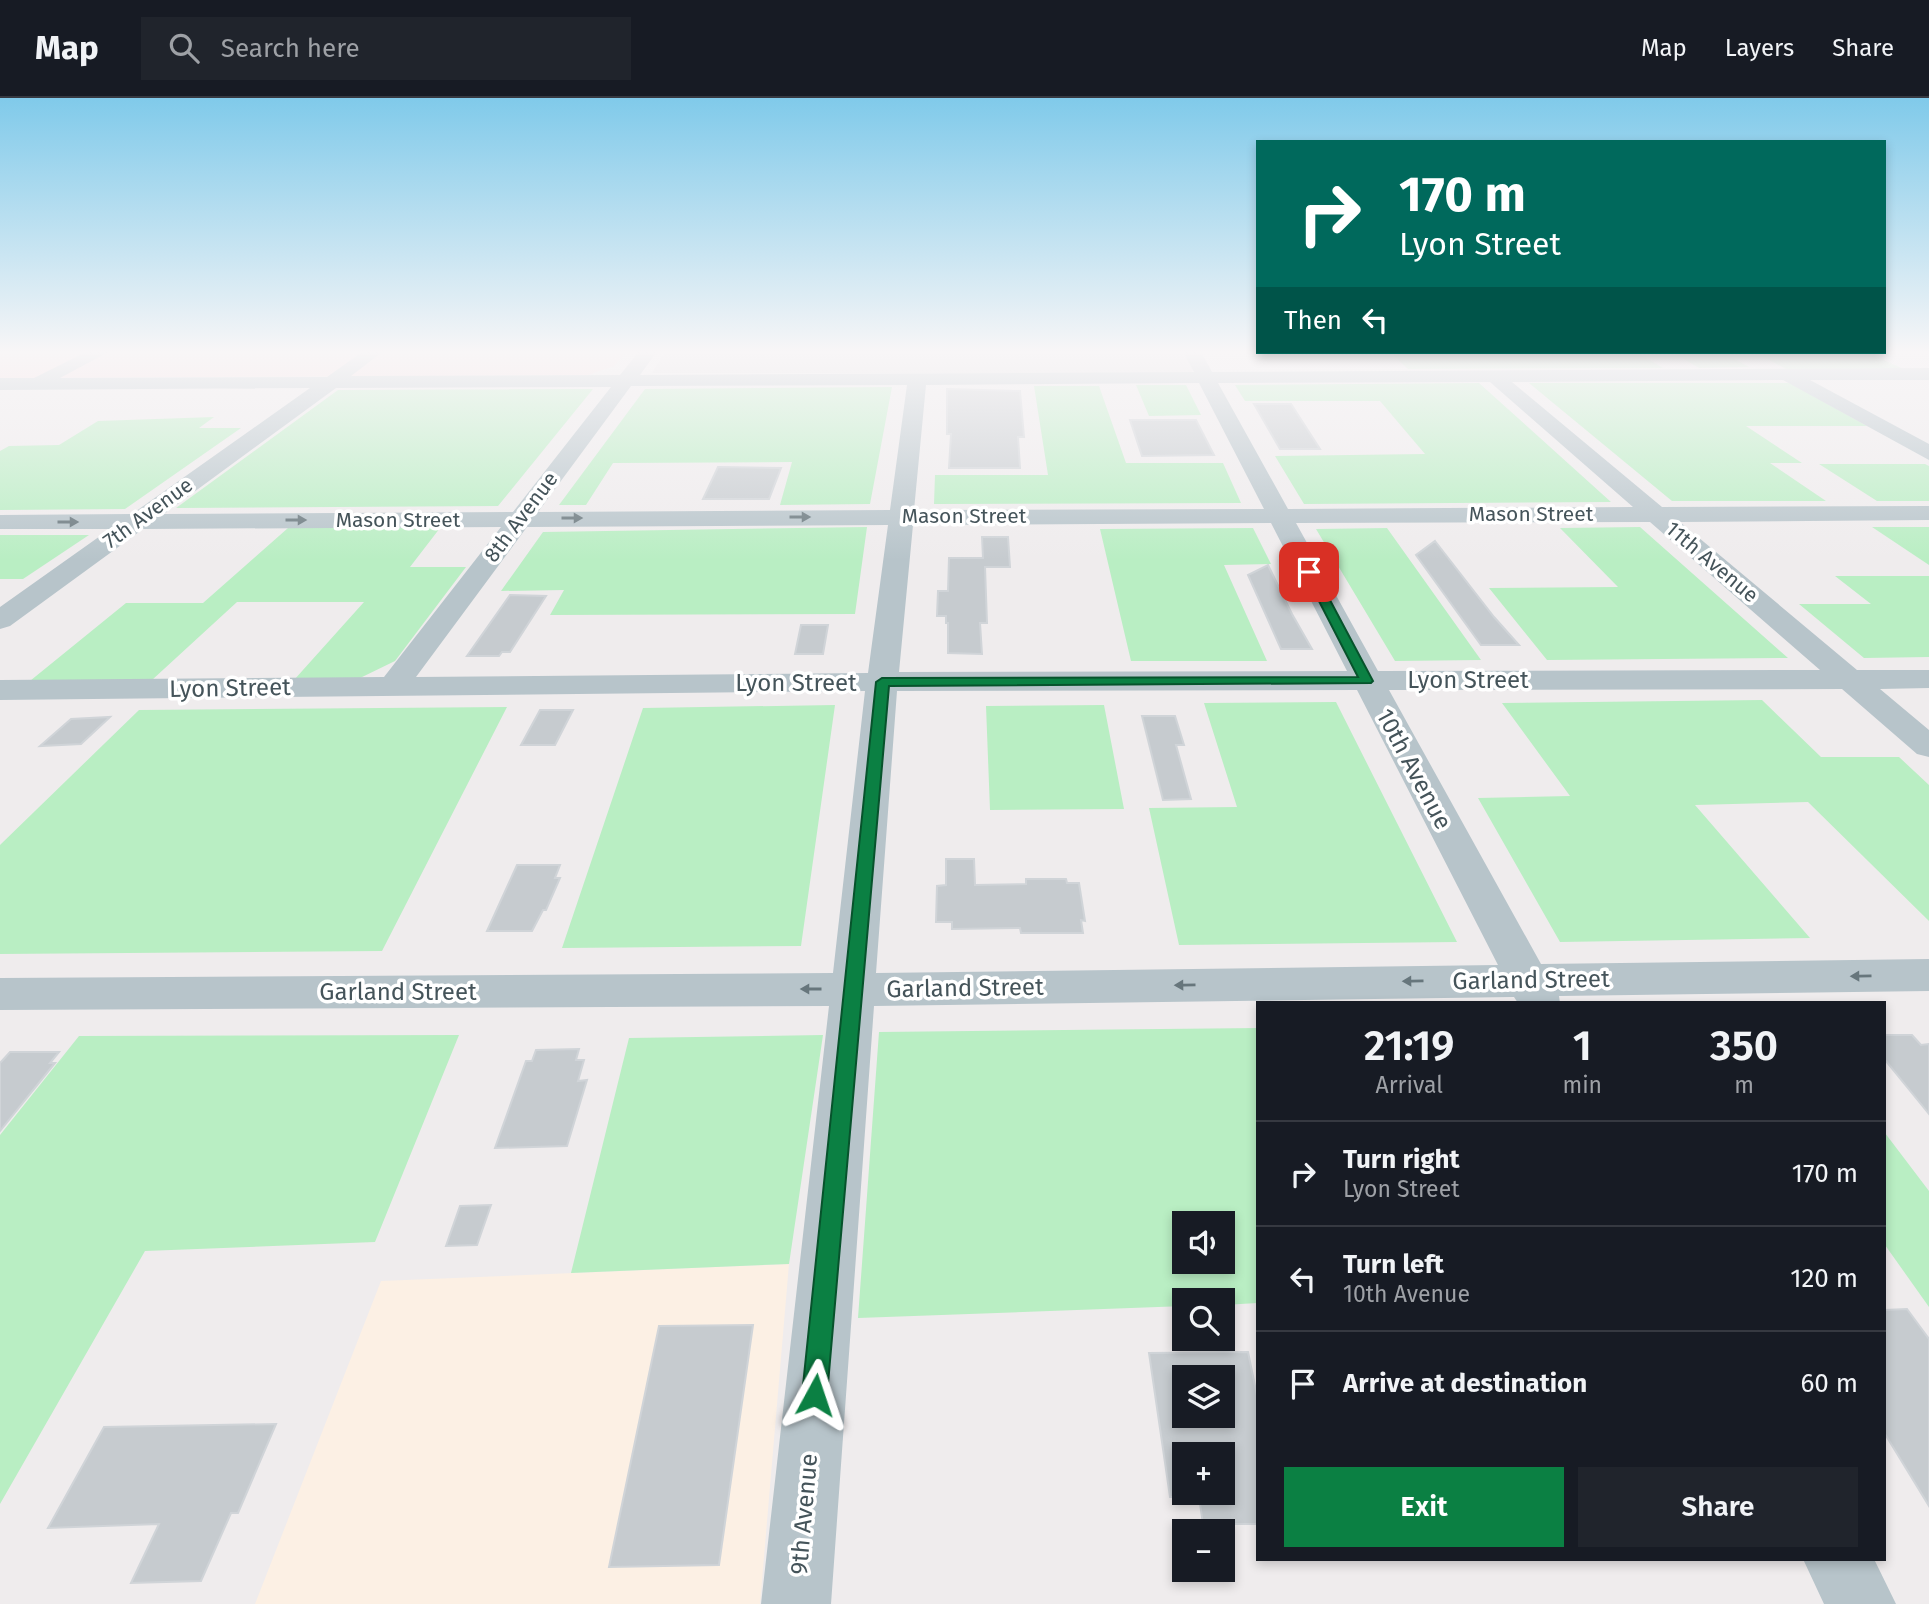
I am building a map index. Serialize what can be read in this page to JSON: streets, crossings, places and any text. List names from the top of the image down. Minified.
{"streets":{"street":["7th Avenue","Mason Street","8th Avenue","11th Avenue","Lyon Street","10th Avenue","Garland Street","9th Avenue"]},"crossings":[["7th Avenue","Mason Street"],["Mason Street","8th Avenue"],["Mason Street","11th Avenue"],["Mason Street","10th Avenue"],["Mason Street","9th Avenue"],["8th Avenue","Lyon Street"],["11th Avenue","Lyon Street"],["Lyon Street","10th Avenue"],["Lyon Street","9th Avenue"],["10th Avenue","Garland Street"],["Garland Street","9th Avenue"]],"one_way":["Mason Street","Garland Street"],"page":{"header":"Map","search":"Search here","nav":["Map","Layers","Share"],"turn":["170 m","Lyon Street"],"then":"Then","eta":["21:19","Arrival","1","min","350","m"],"list":[{"name":"Turn right","note":"Lyon Street","value":"170 m"},{"name":"Turn left","note":"10th Avenue","value":"120 m"},{"name":"Arrive at destination","value":"60 m"}],"map_buttons":["+","−"],"buttons":["Exit","Share"]}}
